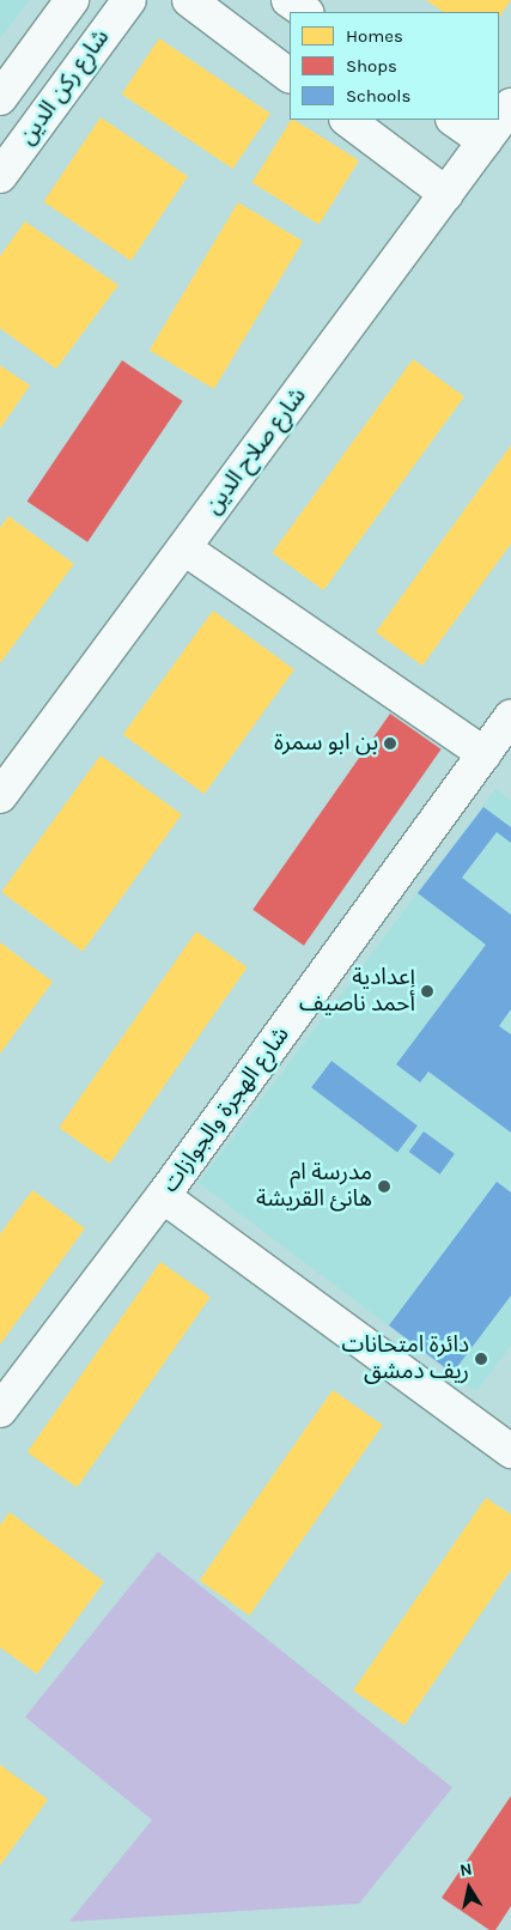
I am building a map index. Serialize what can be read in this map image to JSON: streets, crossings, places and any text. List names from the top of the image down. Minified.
{"streets":{"street":["شارع ركن الدين","شارع صلاح الدين","شارع الهجرة والجوازات"]},"places":["بن ابو سمرة","إعدادية أحمد ناصيف","مدرسة ام هانئ القريشة","دائرة امتحانات ريف دمشق"],"legend":["Homes","Shops","Schools"],"north":"top"}
